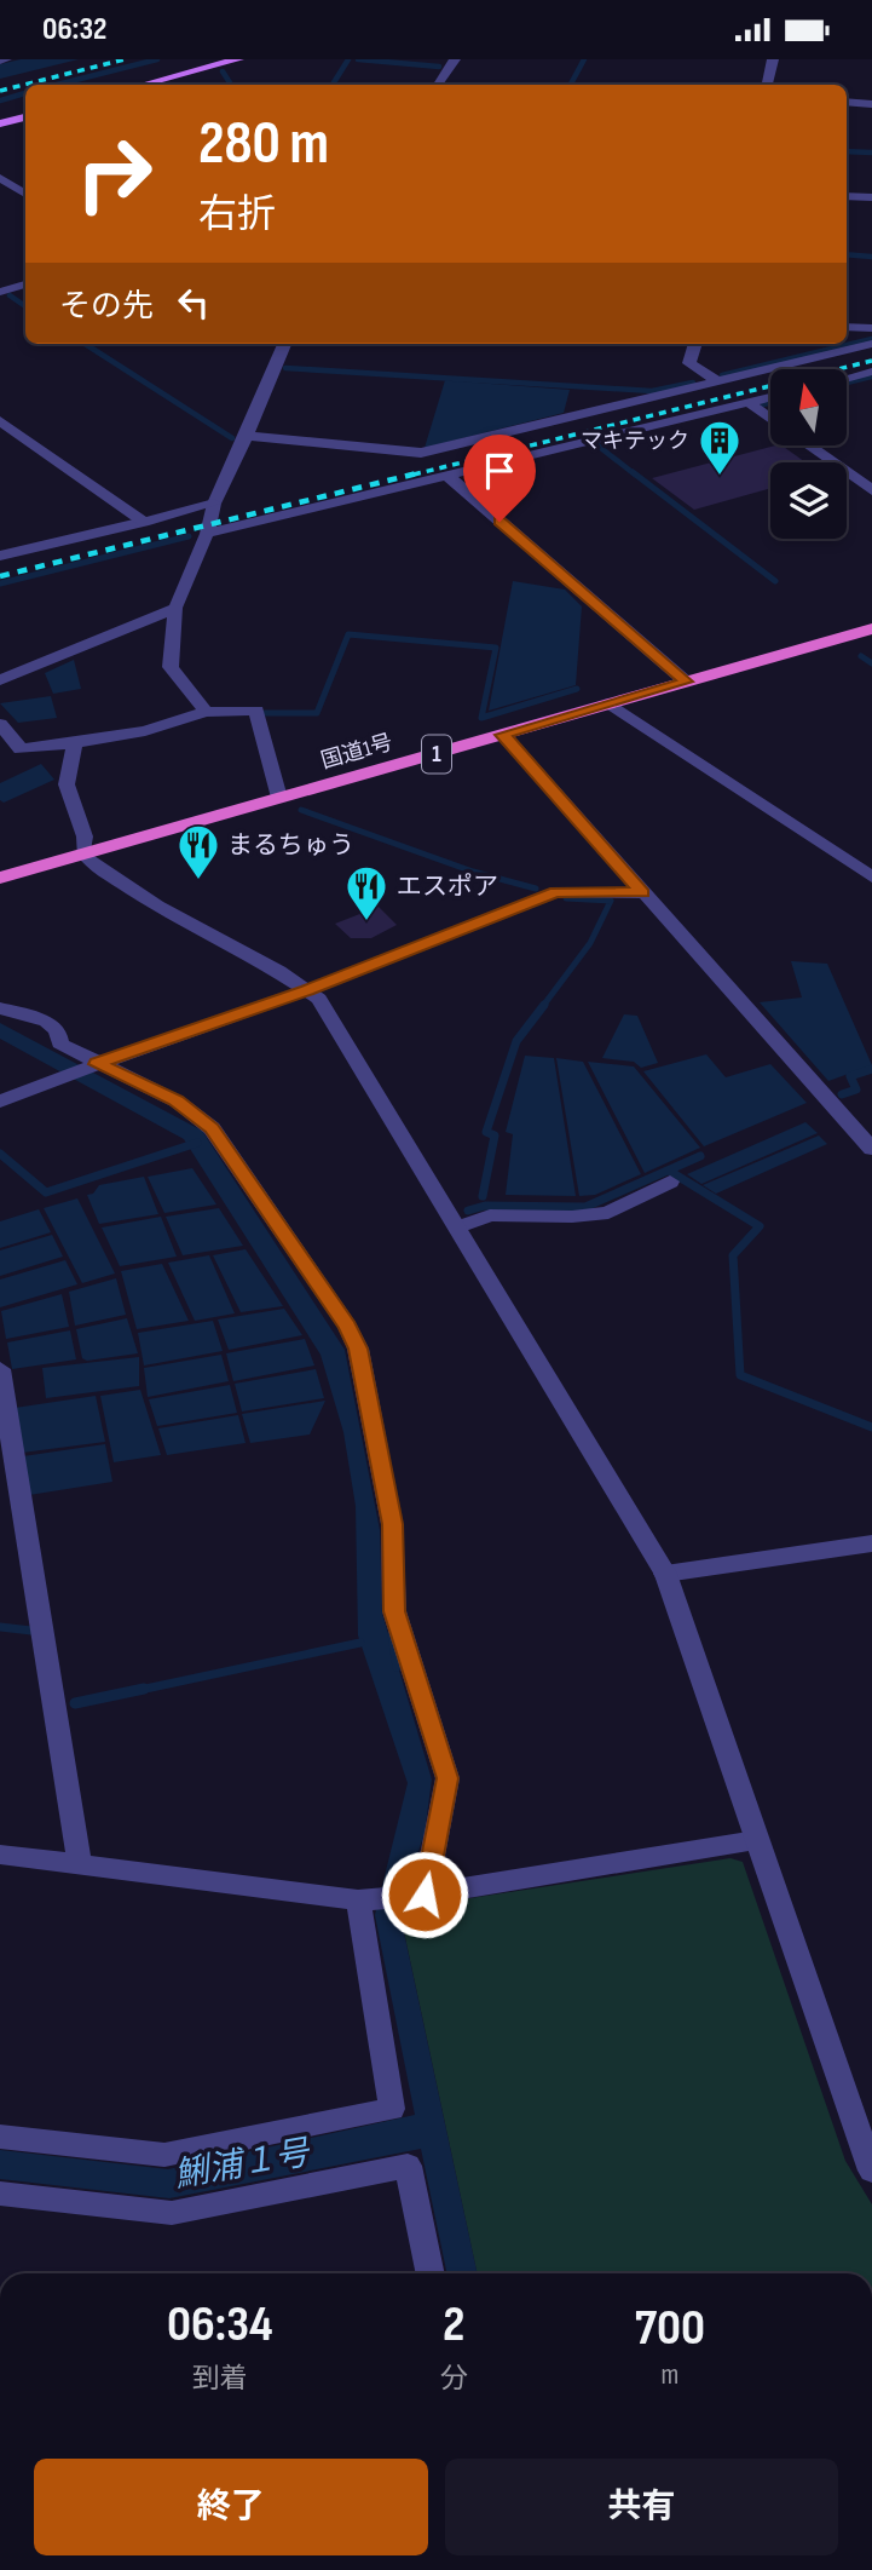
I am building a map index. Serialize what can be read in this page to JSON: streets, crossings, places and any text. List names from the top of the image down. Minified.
{"streets":{"highway":["国道1号","1"]},"water":["鯏浦１号"],"places":{"building":["マキテック"],"restaurant":["まるちゅう","エスポア"]},"north":"top","page":{"status":"06:32","turn":["280 m","右折"],"then":"その先","eta":["06:34","到着","2","分","700","m"],"buttons":["終了","共有"]}}
